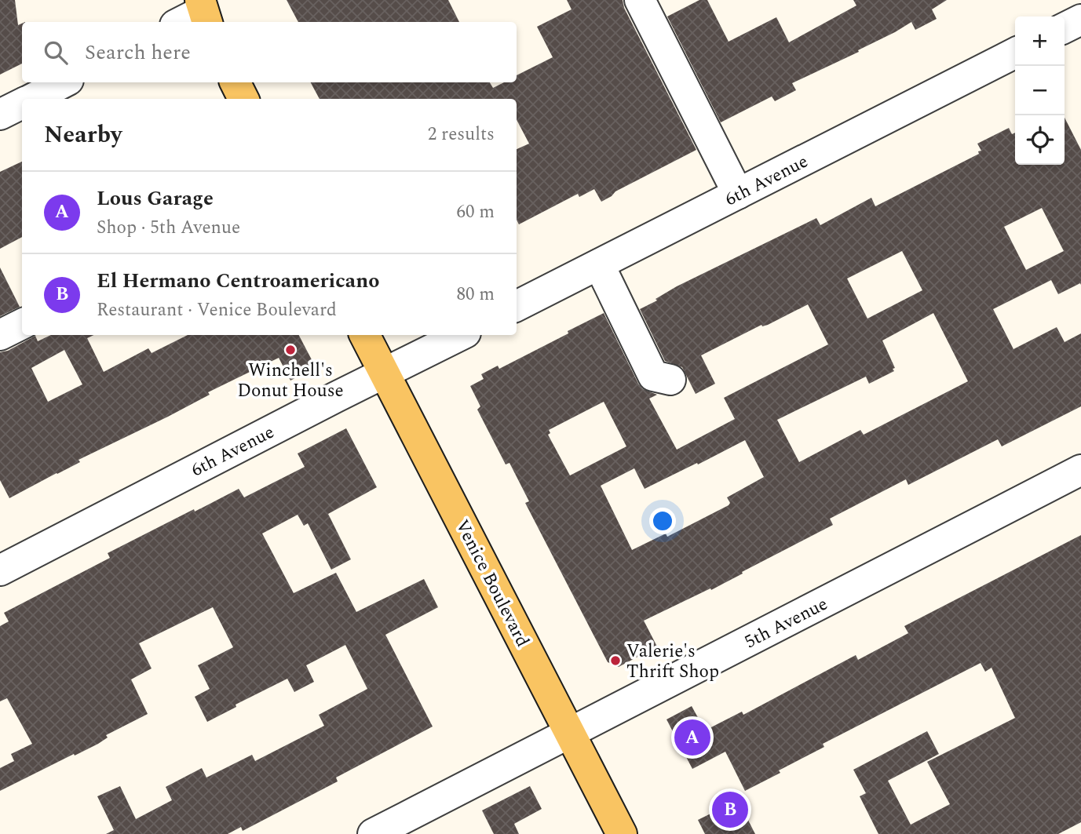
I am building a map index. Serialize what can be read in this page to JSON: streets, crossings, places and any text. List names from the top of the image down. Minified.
{"streets":{"main road":["Venice Boulevard"],"street":["6th Avenue","5th Avenue"]},"crossings":[["6th Avenue","Venice Boulevard"],["Venice Boulevard","5th Avenue"]],"places":["Winchell's Donut House","Valerie's Thrift Shop"],"page":{"map_buttons":["+","−"],"search":"Search here","heading":["Nearby","2 results"],"list":[{"mark":"A","name":"Lous Garage","note":"Shop · 5th Avenue","value":"60 m"},{"mark":"B","name":"El Hermano Centroamericano","note":"Restaurant · Venice Boulevard","value":"80 m"}],"pins":["A","B"]}}
